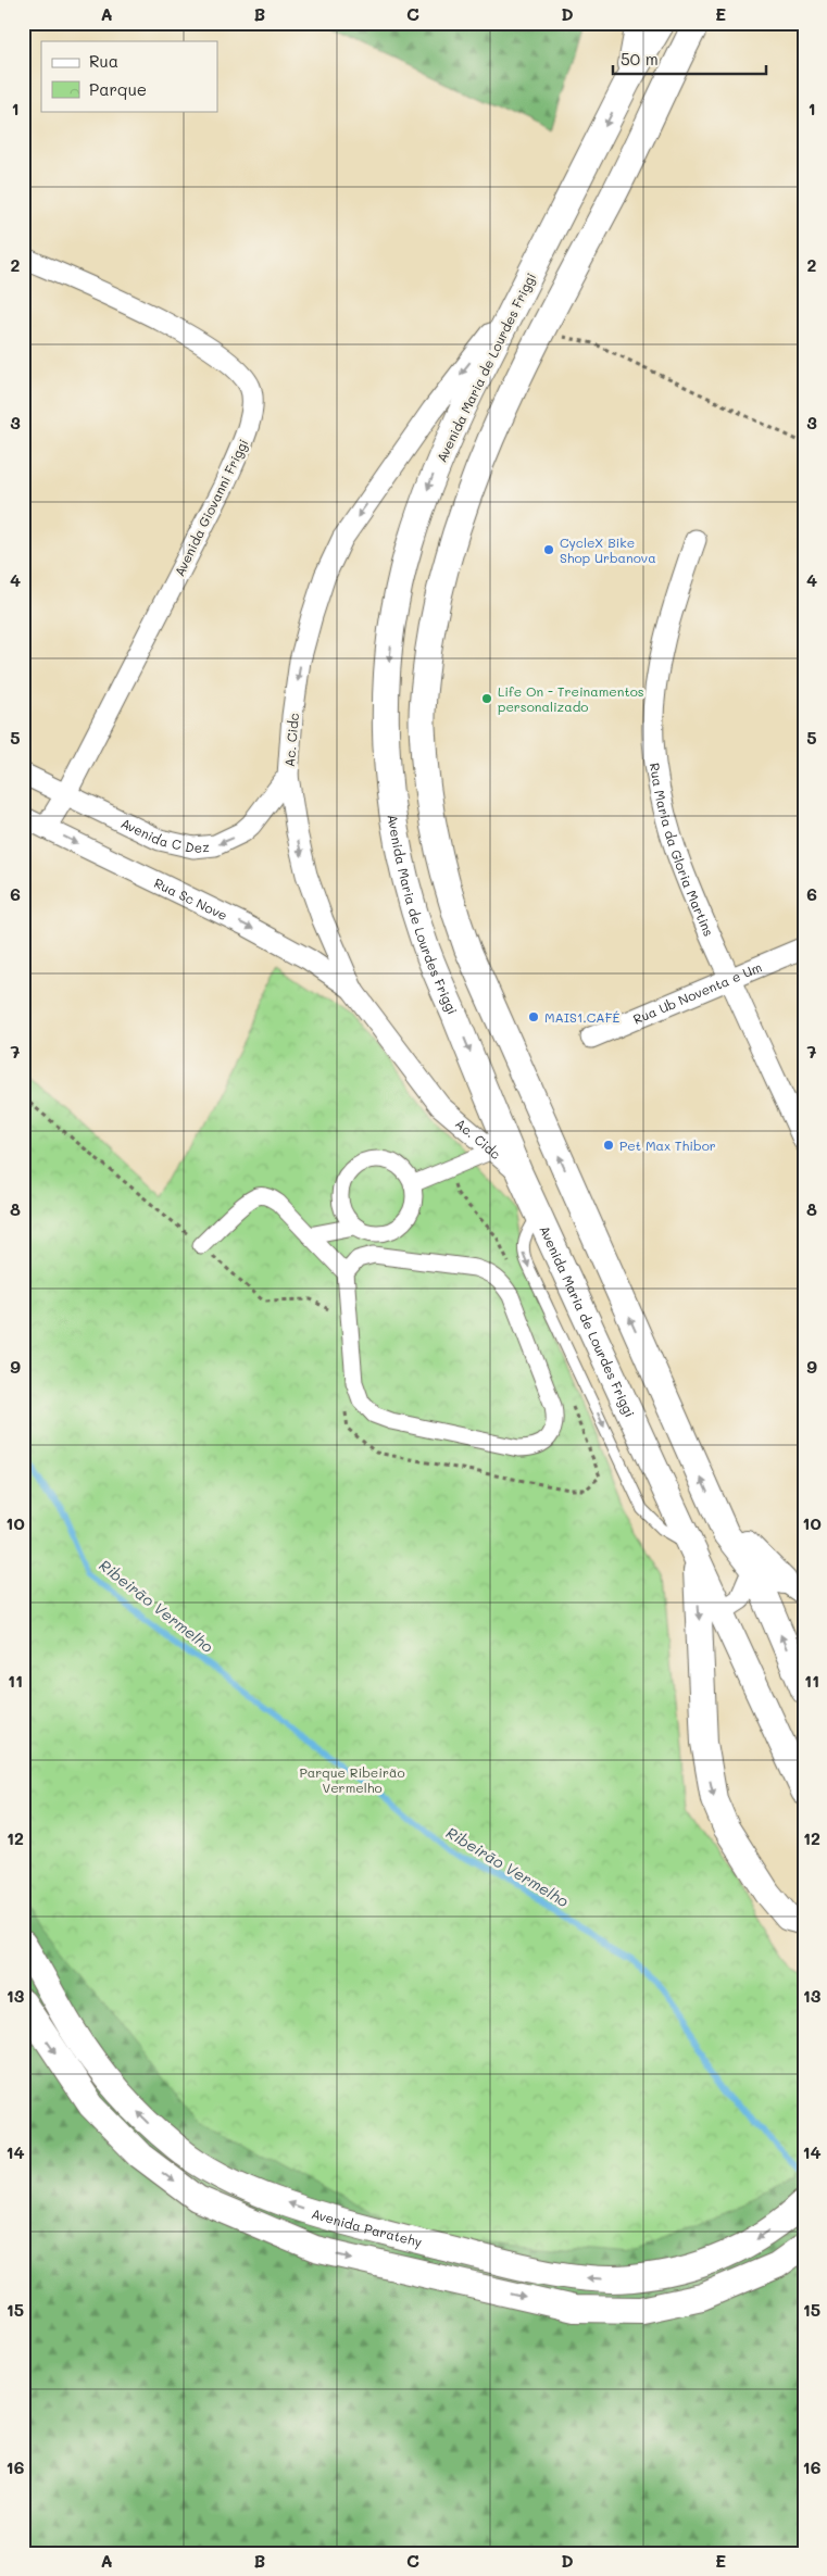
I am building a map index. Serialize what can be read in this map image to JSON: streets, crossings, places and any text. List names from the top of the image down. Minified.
{"streets":{"street":["Avenida Maria de Lourdes Friggi","Avenida Giovanni Friggi","Ac. Cidc","Avenida C Dez","Rua Maria da Gloria Martins","Rua Sc Nove","Rua Ub Noventa e Um","Avenida Paratehy"]},"crossings":[["Avenida Maria de Lourdes Friggi","Ac. Cidc"],["Avenida Giovanni Friggi","Avenida C Dez"],["Avenida Giovanni Friggi","Rua Sc Nove"],["Ac. Cidc","Avenida C Dez"],["Ac. Cidc","Rua Sc Nove"],["Rua Maria da Gloria Martins","Rua Ub Noventa e Um"]],"one_way":["Ac. Cidc","Avenida C Dez","Rua Sc Nove"],"water":["Ribeirão Vermelho"],"parks":["Parque Ribeirão Vermelho"],"places":["CycleX Bike Shop Urbanova","Life On - Treinamentos personalizado","MAIS1.CAFÉ","Pet Max Thibor"],"legend":["Rua","Parque"],"scale_bar":"50 m","grid":{"columns":["A","B","C","D","E"],"rows":["1","2","3","4","5","6","7","8","9","10","11","12","13","14","15","16"]}}
